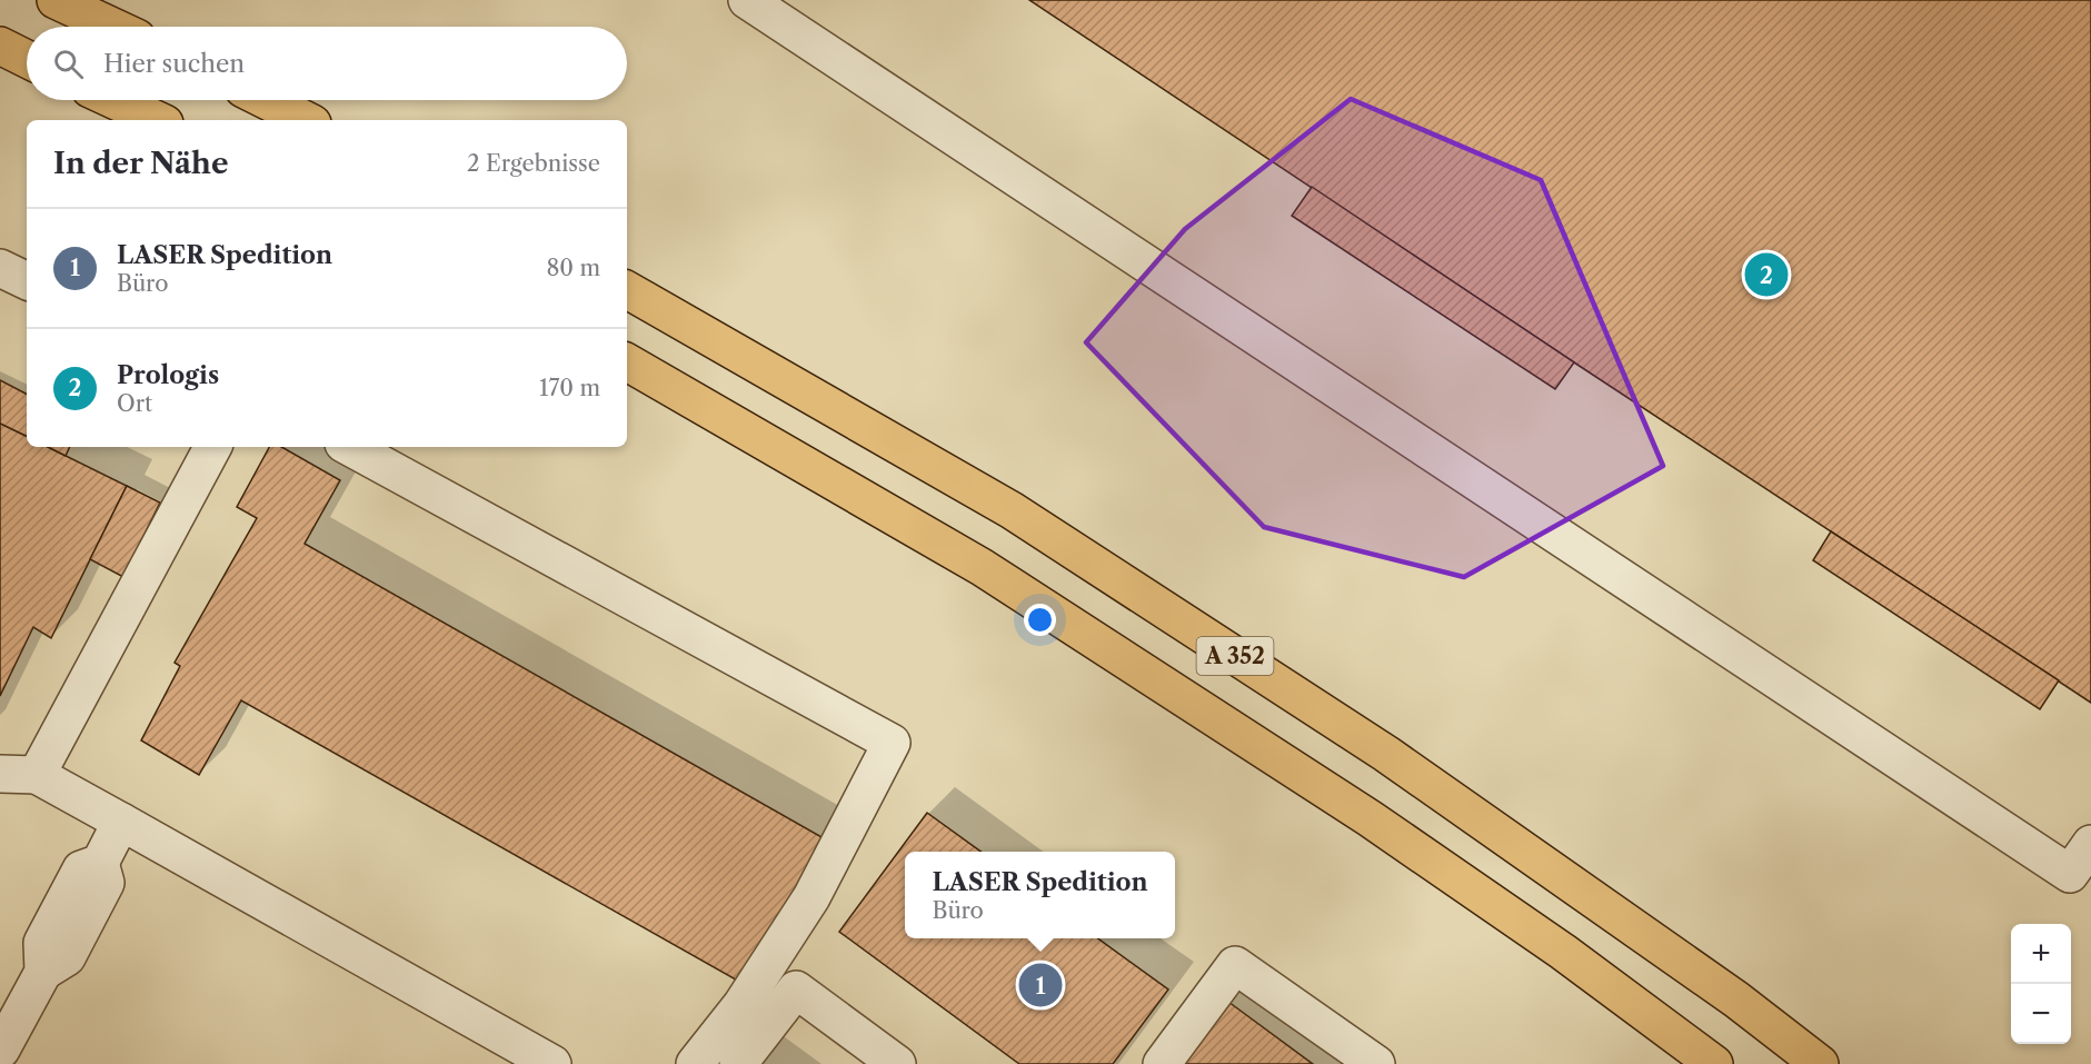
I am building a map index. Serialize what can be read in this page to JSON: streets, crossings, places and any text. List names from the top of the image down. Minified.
{"streets":{"highway":["A 352"]},"page":{"search":"Hier suchen","heading":["In der Nähe","2 Ergebnisse"],"list":[{"mark":"1","name":"LASER Spedition","note":"Büro","value":"80 m"},{"mark":"2","name":"Prologis","note":"Ort","value":"170 m"}],"pins":["2","1"],"popup":["LASER Spedition","Büro"],"map_buttons":["+","−"]}}
